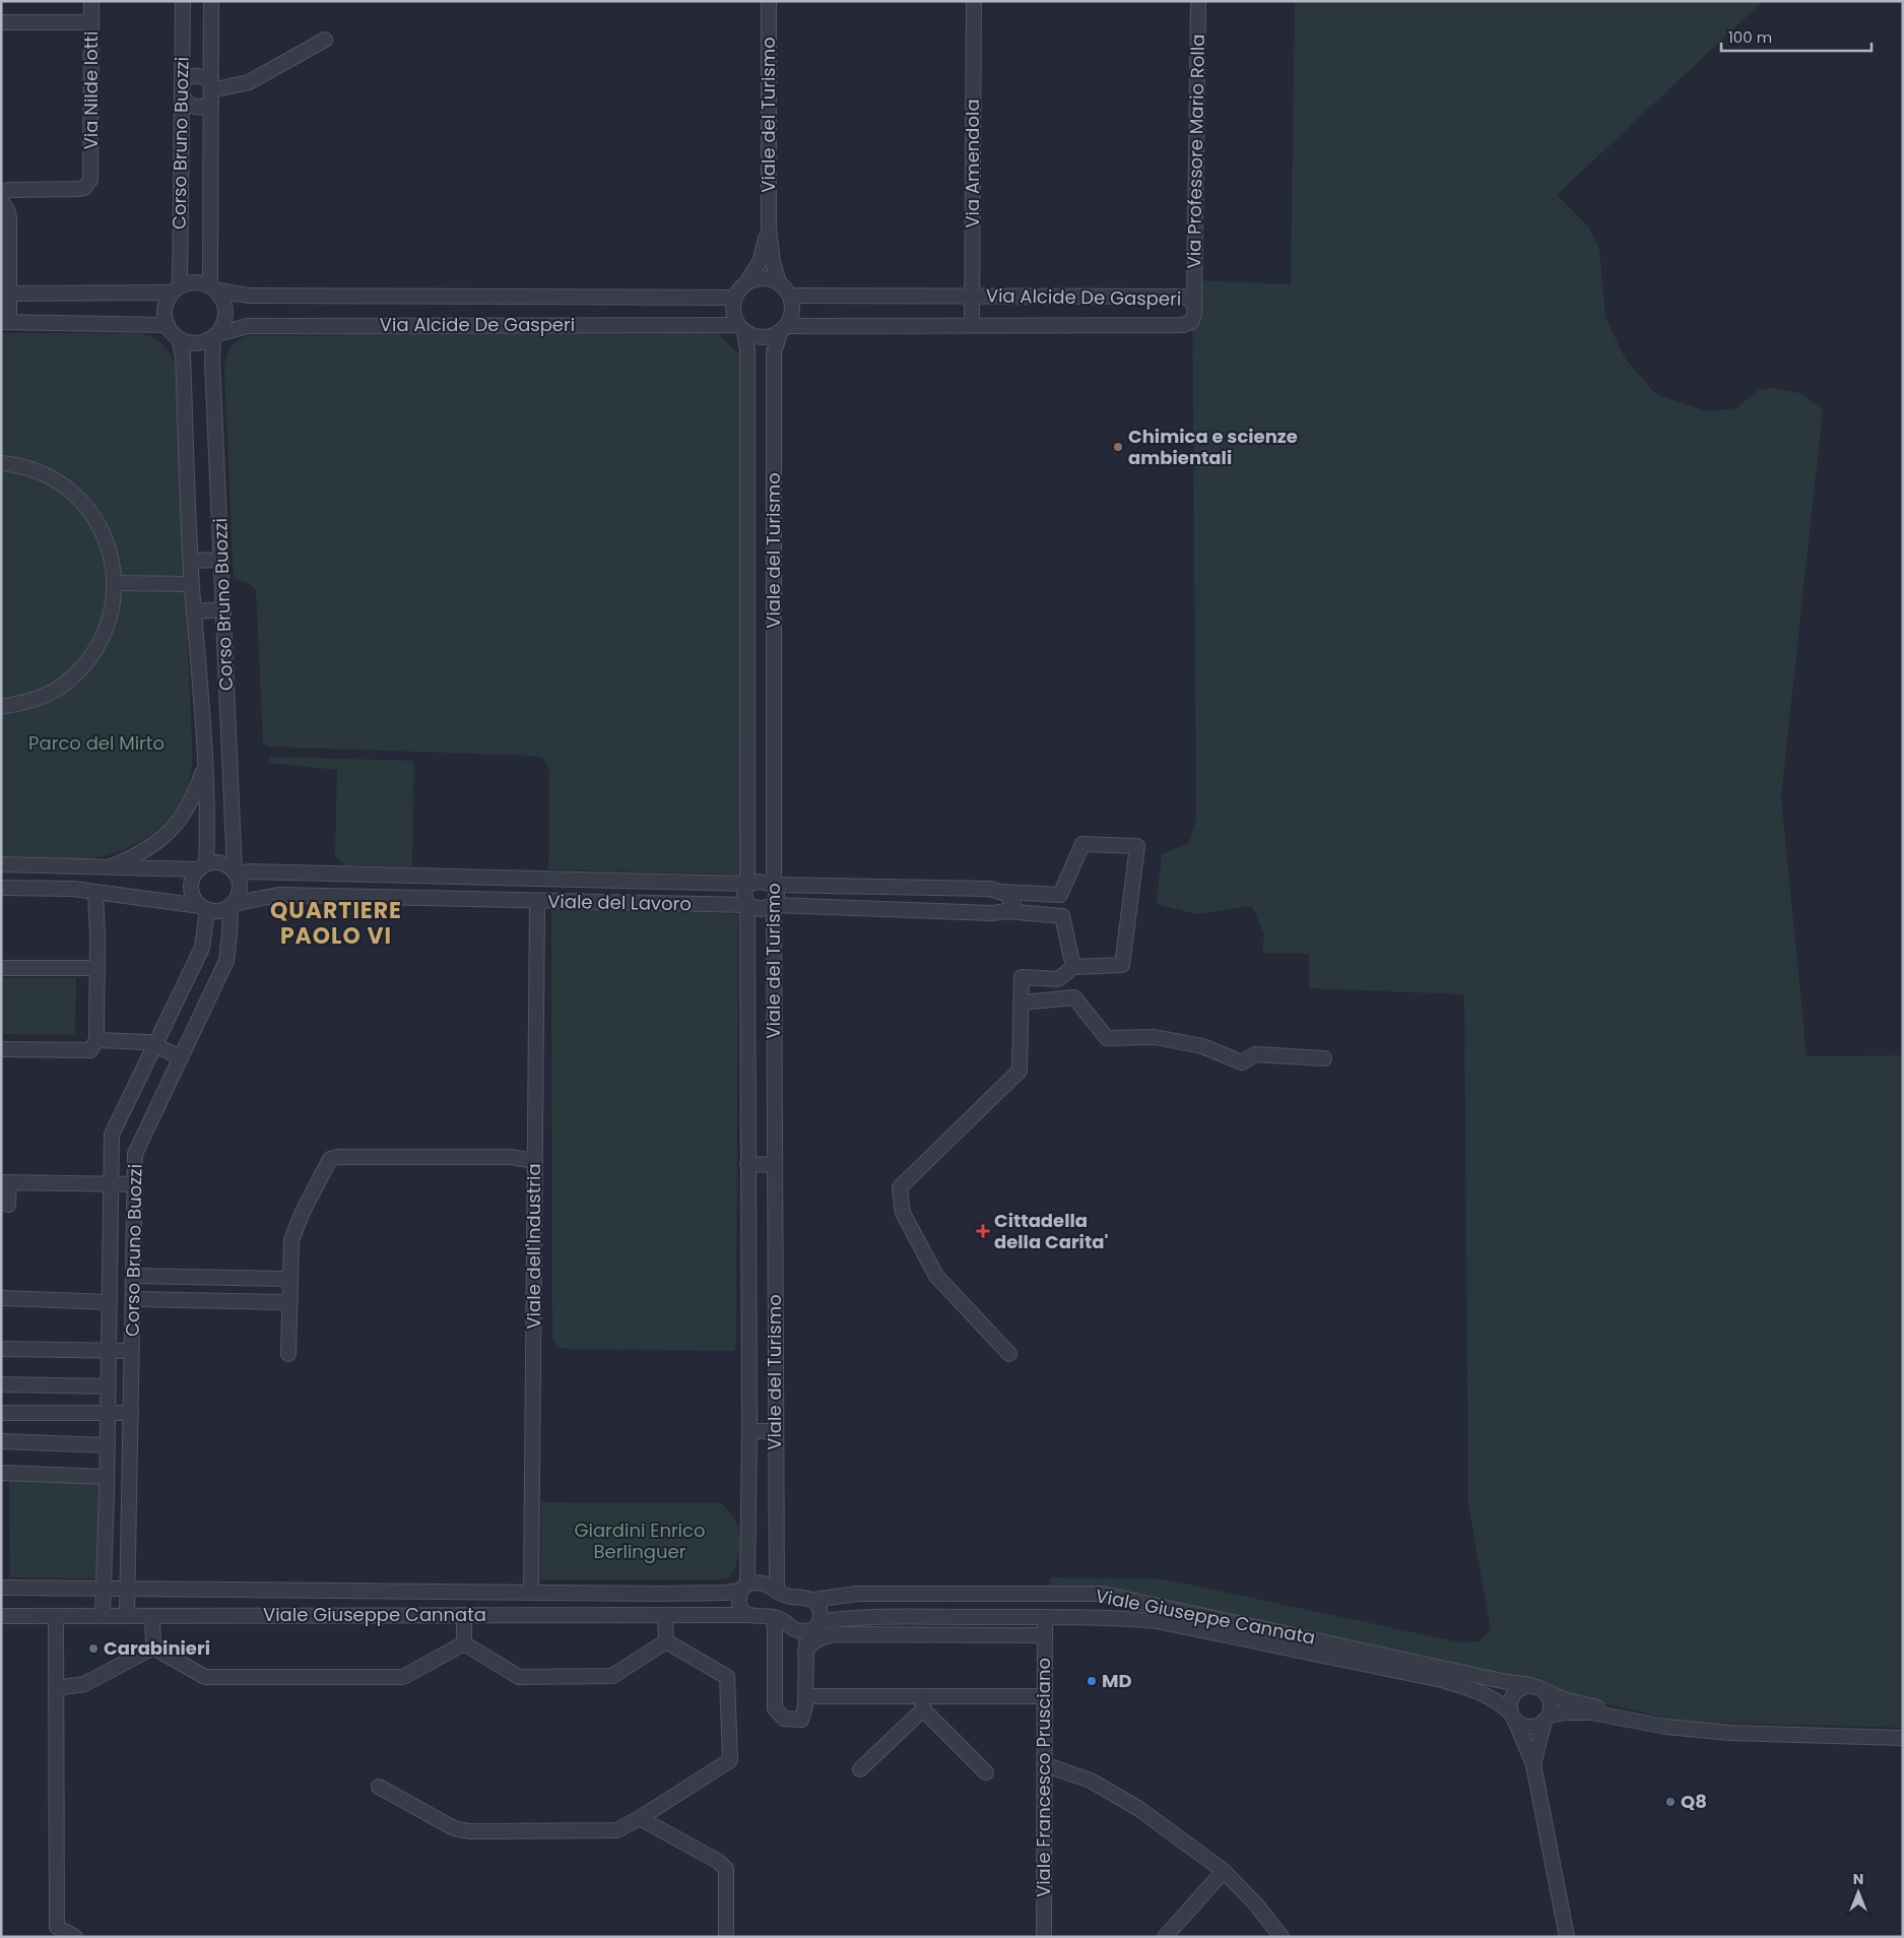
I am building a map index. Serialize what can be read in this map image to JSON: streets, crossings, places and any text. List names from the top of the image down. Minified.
{"streets":{"street":["Via Nilde Iotti","Viale del Turismo","Corso Bruno Buozzi","Via Professore Mario Rolla","Via Amendola","Via Alcide De Gasperi","Viale del Lavoro","Viale dell'Industria","Viale Giuseppe Cannata","Viale Francesco Prusciano"]},"crossings":[["Viale del Turismo","Via Alcide De Gasperi"],["Viale del Turismo","Viale del Lavoro"],["Viale del Turismo","Viale Giuseppe Cannata"],["Corso Bruno Buozzi","Via Alcide De Gasperi"],["Corso Bruno Buozzi","Viale del Lavoro"],["Corso Bruno Buozzi","Viale Giuseppe Cannata"],["Via Professore Mario Rolla","Via Alcide De Gasperi"],["Via Amendola","Via Alcide De Gasperi"],["Viale del Lavoro","Viale dell'Industria"],["Viale dell'Industria","Viale Giuseppe Cannata"],["Viale Giuseppe Cannata","Viale Francesco Prusciano"]],"districts":["QUARTIERE PAOLO VI"],"parks":["Parco del Mirto","Giardini Enrico Berlinguer"],"places":{"other":["Chimica e scienze ambientali","Carabinieri","MD","Q8"],"health":["Cittadella della Carita'"]},"scale_bar":"100 m","north":"top"}
